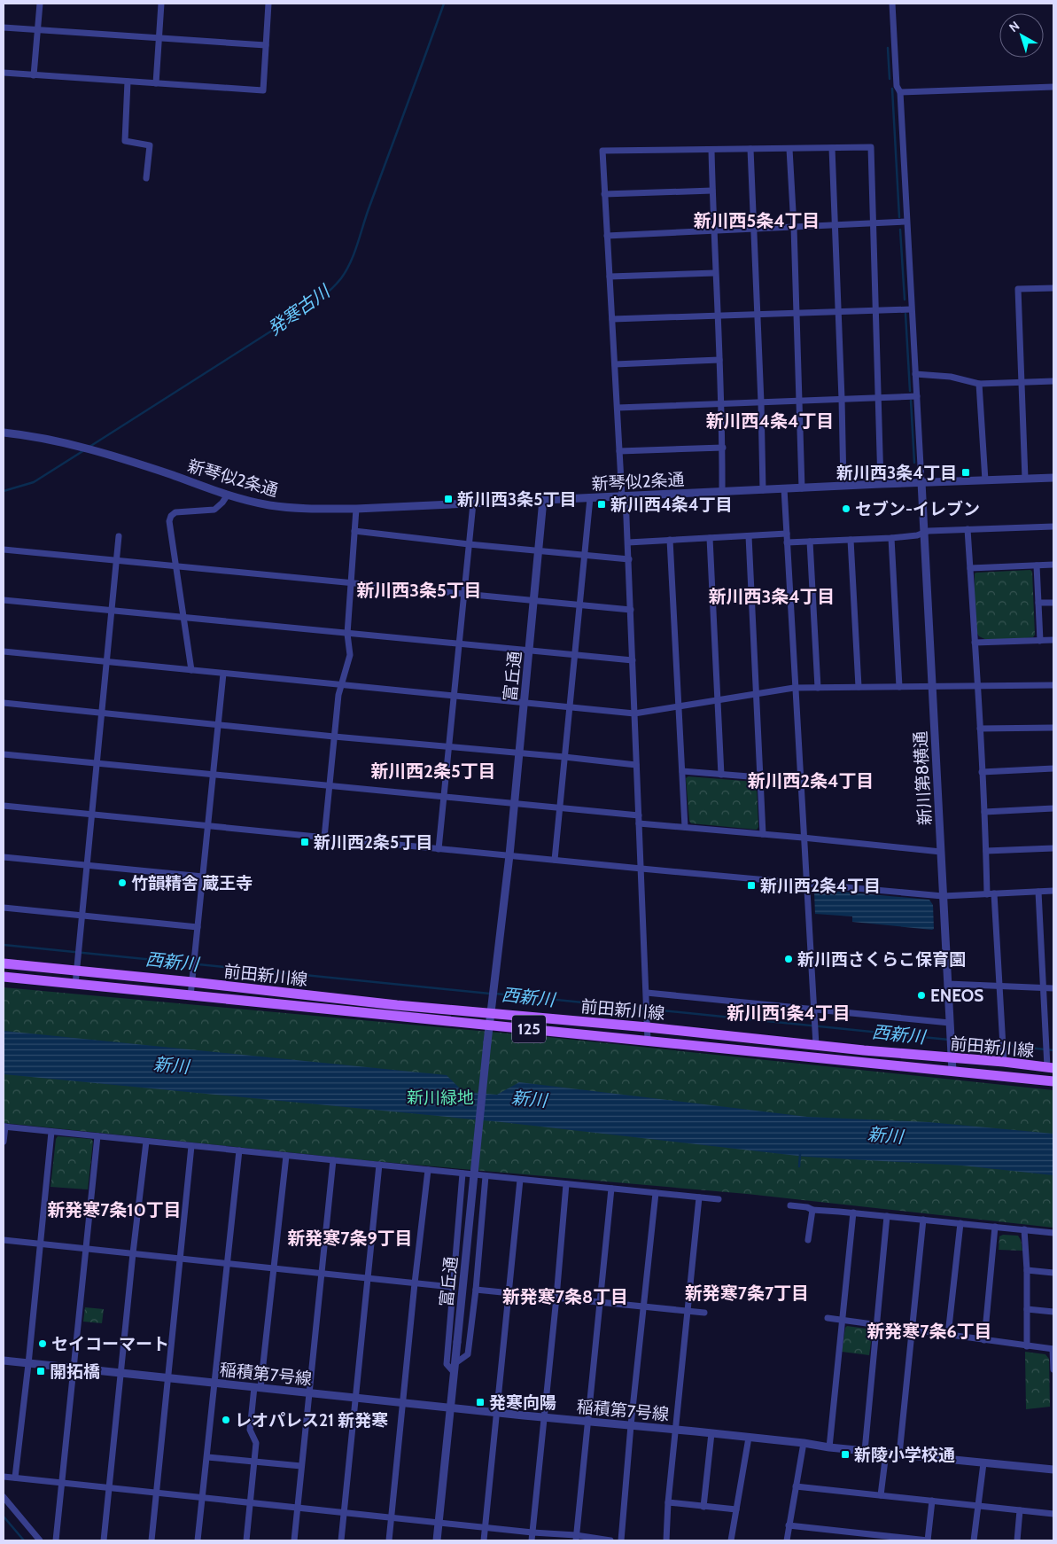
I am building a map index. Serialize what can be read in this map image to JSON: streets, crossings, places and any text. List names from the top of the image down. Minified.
{"streets":{"main road":["前田新川線","125"],"street":["新琴似2条通","富丘通","新川第8横通","稲積第7号線"]},"crossings":[["新琴似2条通","富丘通"],["新琴似2条通","新川第8横通"],["富丘通","前田新川線"],["富丘通","稲積第7号線"],["新川第8横通","前田新川線"]],"districts":["新川西5条4丁目","新川西4条4丁目","新川西3条5丁目","新川西3条4丁目","新川西2条5丁目","新川西2条4丁目","新川西1条4丁目","新発寒7条10丁目","新発寒7条9丁目","新発寒7条7丁目","新発寒7条8丁目","新発寒7条6丁目"],"water":["発寒古川","西新川","新川"],"parks":["新川緑地"],"places":{"transit":["新川西3条4丁目","新川西3条5丁目","新川西4条4丁目","新川西2条5丁目","新川西2条4丁目","開拓橋","発寒向陽","新陵小学校通"],"other":["セブン-イレブン","竹韻精舎 蔵王寺","新川西さくらこ保育園","ENEOS","セイコーマート","レオパレス21 新発寒"]},"north":"top left"}
